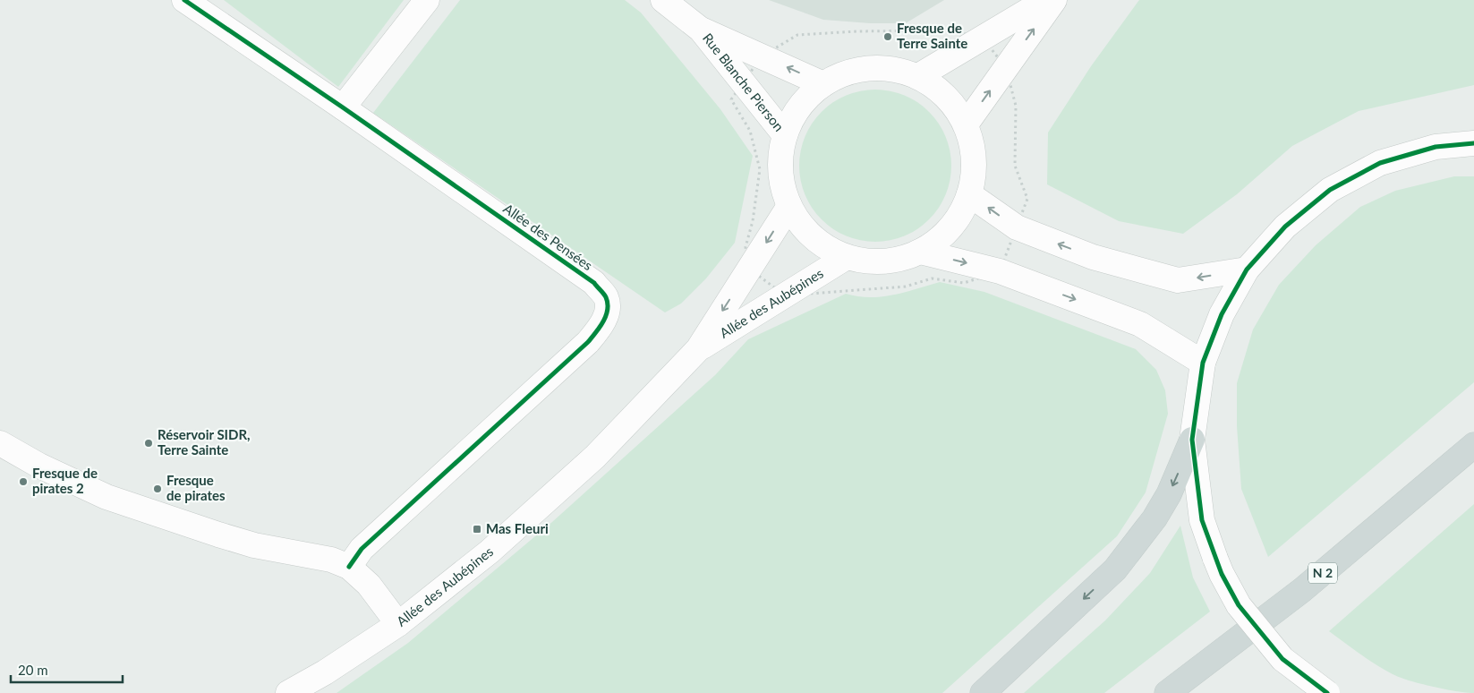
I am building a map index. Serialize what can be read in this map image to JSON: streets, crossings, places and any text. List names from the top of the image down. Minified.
{"streets":{"main road":["N 2"],"street":["Rue Blanche Pierson","Allée des Pensées","Allée des Aubépines"]},"crossings":[["Allée des Pensées","Allée des Aubépines"]],"places":{"other":["Fresque de Terre Sainte","Réservoir SIDR, Terre Sainte","Fresque de pirates 2","Fresque de pirates"],"transit":["Mas Fleuri"]},"scale_bar":"20 m"}
